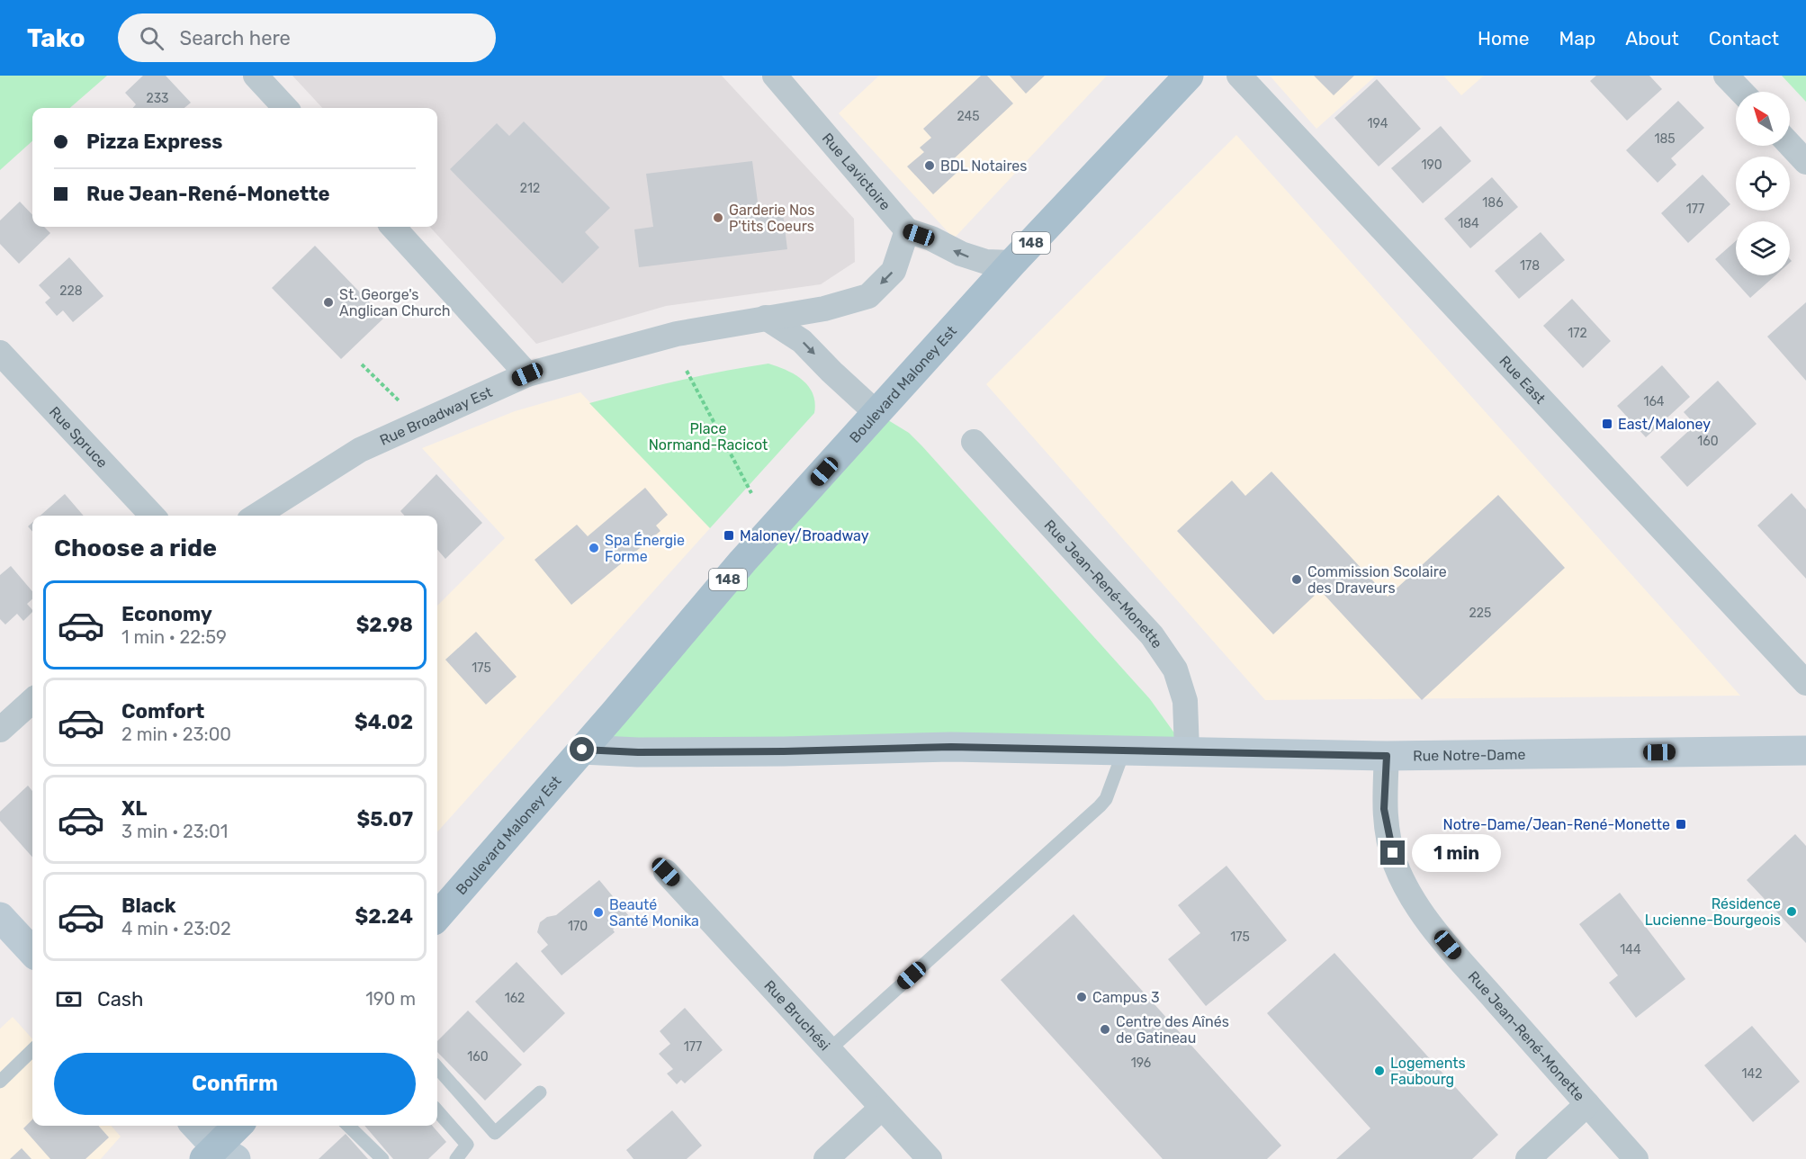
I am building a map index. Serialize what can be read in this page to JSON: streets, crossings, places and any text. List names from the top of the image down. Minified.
{"streets":{"main road":["148","Boulevard Maloney Est"],"street":["Rue Lavictoire","Rue East","Rue Broadway Est","Rue Spruce","Rue Jean-René-Monette","Rue Notre-Dame","Rue Bruchési"]},"crossings":[["Rue Lavictoire","Rue Broadway Est"],["Boulevard Maloney Est","Rue Notre-Dame"],["Rue Jean-René-Monette","Rue Notre-Dame"]],"parks":["Place Normand-Racicot"],"places":{"other":["BDL Notaires","Garderie Nos P'tits Coeurs","St. George's Anglican Church","Spa Énergie Forme","Commission Scolaire des Draveurs","Résidence Lucienne-Bourgeois","Beauté Santé Monika","Campus 3","Centre des Aînés de Gatineau","Logements Faubourg"],"transit":["East/Maloney","Maloney/Broadway","Notre-Dame/Jean-René-Monette"]},"house_numbers":["233","245","194","185","190","212","186","177","184","178","228","172","164","160","225","175","170","175","144","162","177","160","196","142"],"north":"top left","page":{"header":"Tako","search":"Search here","nav":["Home","Map","About","Contact"],"banner":["Pizza Express","Rue Jean-René-Monette"],"heading":"Choose a ride","list":[{"name":"Economy","note":"1 min · 22:59","value":"$2.98"},{"name":"Comfort","note":"2 min · 23:00","value":"$4.02"},{"name":"XL","note":"3 min · 23:01","value":"$5.07"},{"name":"Black","note":"4 min · 23:02","value":"$2.24"}],"bubble":"1 min","pay":["Cash","190 m"],"buttons":"Confirm"}}
